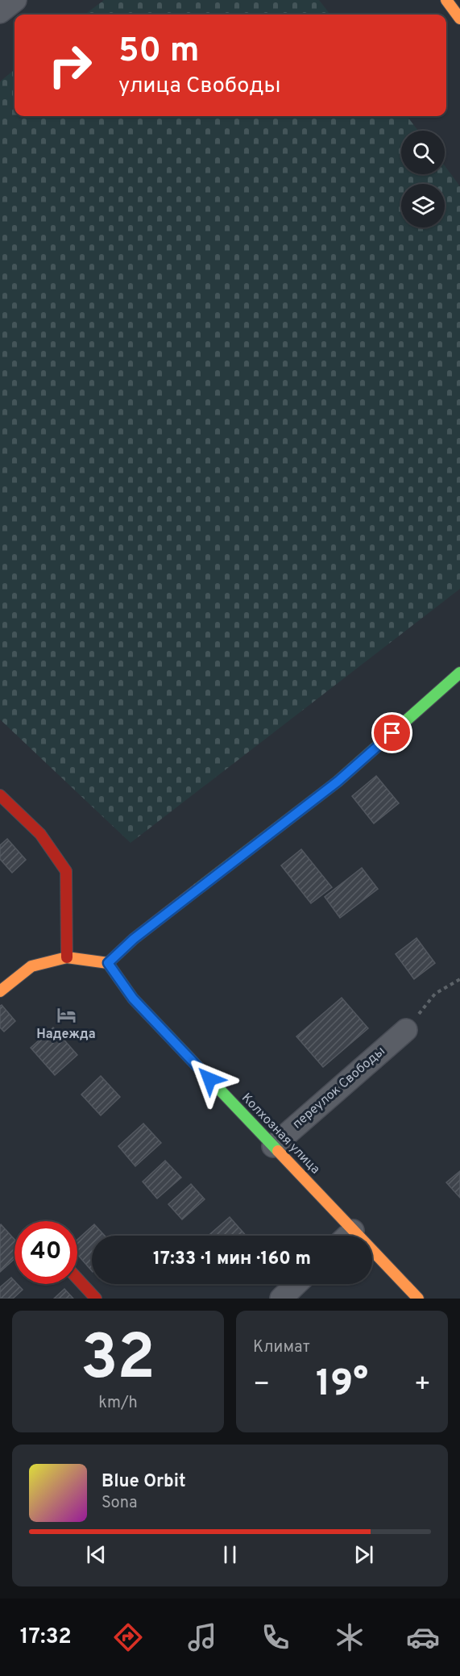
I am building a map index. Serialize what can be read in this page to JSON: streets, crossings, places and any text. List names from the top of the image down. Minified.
{"streets":{"street":["переулок Свободы","Колхозная улица"]},"crossings":[["переулок Свободы","Колхозная улица"]],"places":{"hotel":["Надежда"]},"page":{"turn":["50 m","улица Свободы"],"limit":"40","trip":"17:33 · 1 мин · 160 m","tile":[["32","km/h"],"Климат"],"heat":["−","19°","+"],"song":["Blue Orbit","Sona"],"tabs":"17:32"}}
